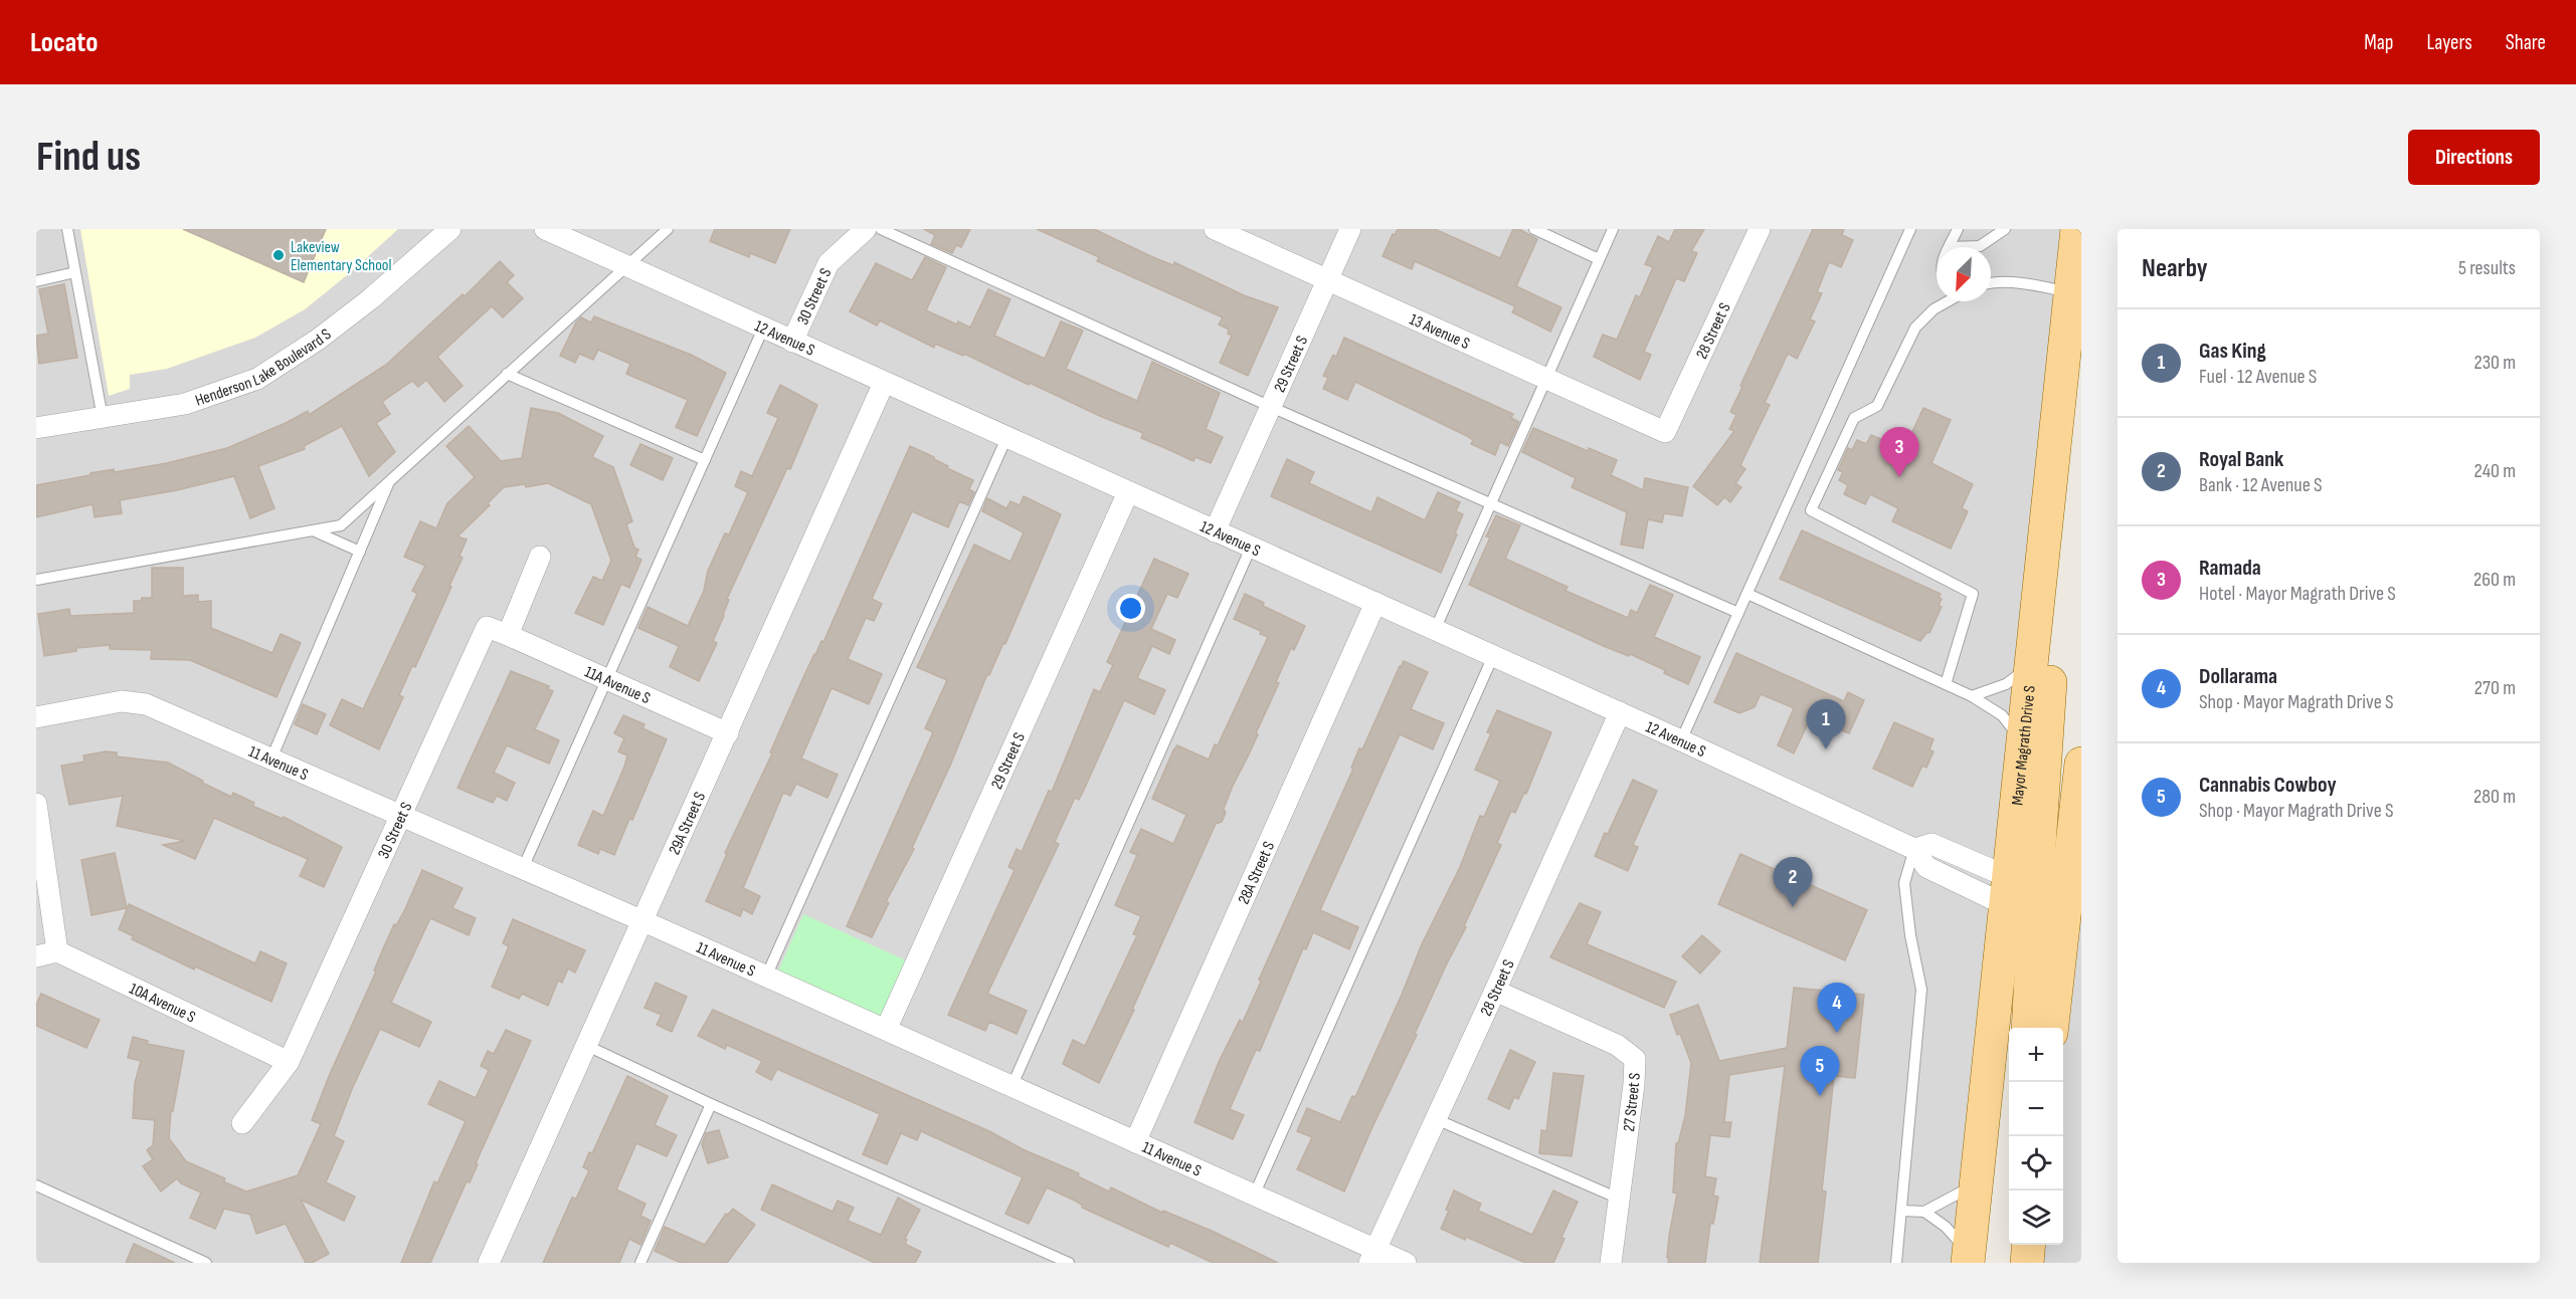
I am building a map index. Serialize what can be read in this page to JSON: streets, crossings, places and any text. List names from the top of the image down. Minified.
{"streets":{"main road":["Mayor Magrath Drive S"],"street":["30 Street S","13 Avenue S","28 Street S","12 Avenue S","29 Street S","Henderson Lake Boulevard S","11A Avenue S","11 Avenue S","29A Street S","28A Street S","10A Avenue S","27 Street S"]},"crossings":[["30 Street S","12 Avenue S"],["30 Street S","11A Avenue S"],["30 Street S","11 Avenue S"],["30 Street S","10A Avenue S"],["13 Avenue S","28 Street S"],["13 Avenue S","29 Street S"],["28 Street S","12 Avenue S"],["28 Street S","11 Avenue S"],["28 Street S","27 Street S"],["12 Avenue S","29 Street S"],["12 Avenue S","Mayor Magrath Drive S"],["12 Avenue S","29A Street S"],["12 Avenue S","28A Street S"],["29 Street S","11 Avenue S"],["11A Avenue S","29A Street S"],["11 Avenue S","29A Street S"],["11 Avenue S","28A Street S"]],"places":["Lakeview Elementary School"],"north":"bottom left","page":{"header":"Locato","nav":["Map","Layers","Share"],"buttons":"Directions","title":"Find us","heading":["Nearby","5 results"],"list":[{"mark":"1","name":"Gas King","note":"Fuel · 12 Avenue S","value":"230 m"},{"mark":"2","name":"Royal Bank","note":"Bank · 12 Avenue S","value":"240 m"},{"mark":"3","name":"Ramada","note":"Hotel · Mayor Magrath Drive S","value":"260 m"},{"mark":"4","name":"Dollarama","note":"Shop · Mayor Magrath Drive S","value":"270 m"},{"mark":"5","name":"Cannabis Cowboy","note":"Shop · Mayor Magrath Drive S","value":"280 m"}],"pins":["3","1","2","4","5"],"map_buttons":["+","−"]}}
